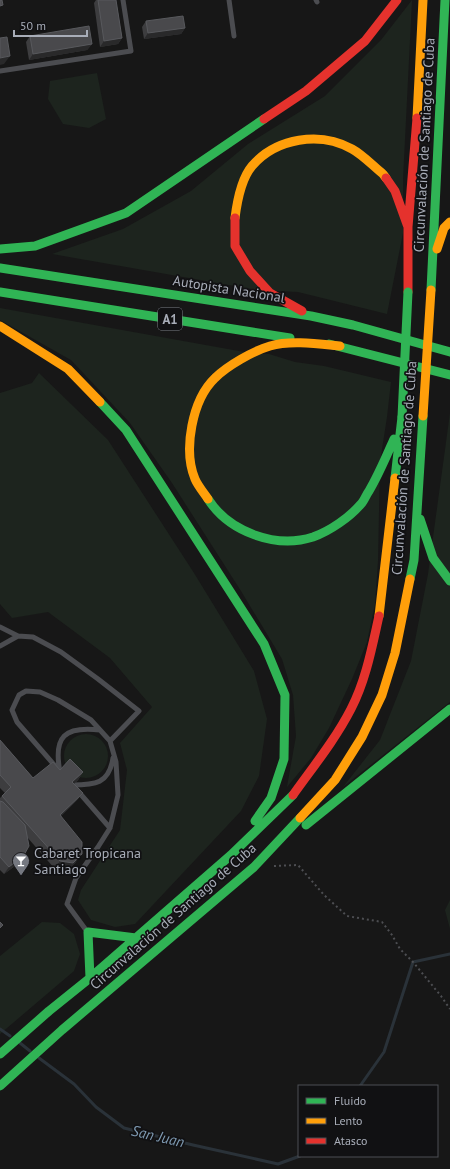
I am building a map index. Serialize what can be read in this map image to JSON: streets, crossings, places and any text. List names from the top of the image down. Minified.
{"streets":{"highway":["Circunvalación de Santiago de Cuba","Autopista Nacional","A1"]},"water":["San Juan"],"places":{"bar":["Cabaret Tropicana Santiago"]},"legend":["Fluido","Lento","Atasco"],"scale_bar":"50 m"}
